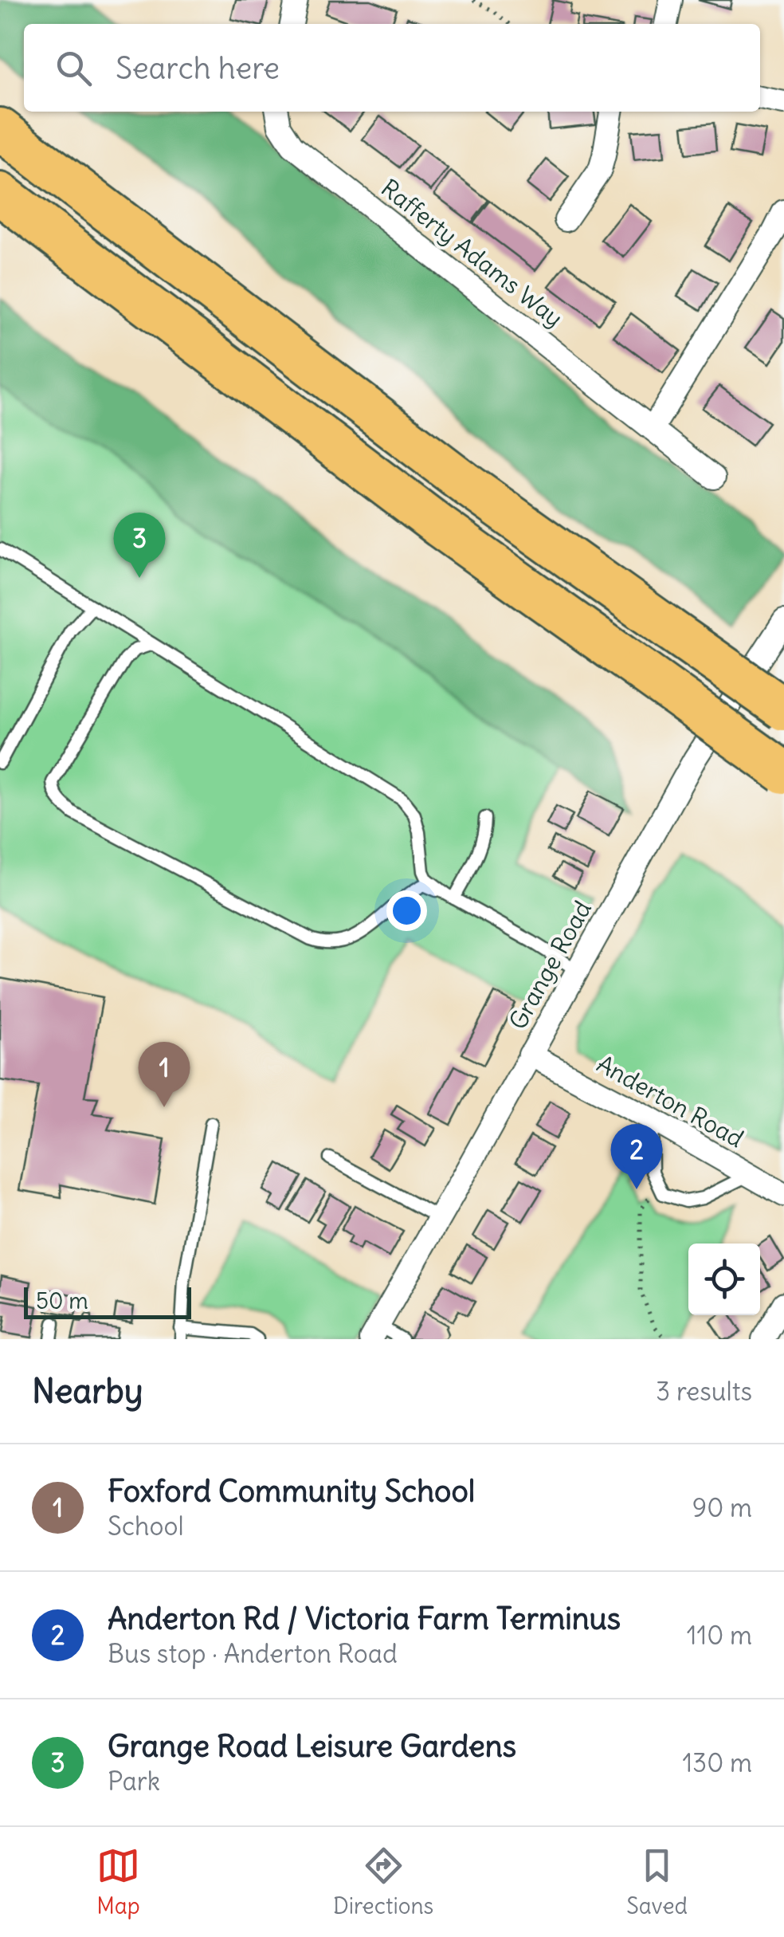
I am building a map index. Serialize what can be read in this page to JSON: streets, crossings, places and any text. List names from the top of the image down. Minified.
{"streets":{"street":["Rafferty Adams Way","Grange Road","Anderton Road"]},"crossings":[["Grange Road","Anderton Road"]],"scale_bar":"50 m","page":{"search":"Search here","pins":["3","1","2"],"scale":"50 m","heading":["Nearby","3 results"],"list":[{"mark":"1","name":"Foxford Community School","note":"School","value":"90 m"},{"mark":"2","name":"Anderton Rd / Victoria Farm Terminus","note":"Bus stop · Anderton Road","value":"110 m"},{"mark":"3","name":"Grange Road Leisure Gardens","note":"Park","value":"130 m"}],"nav":["Map","Directions","Saved"]}}
